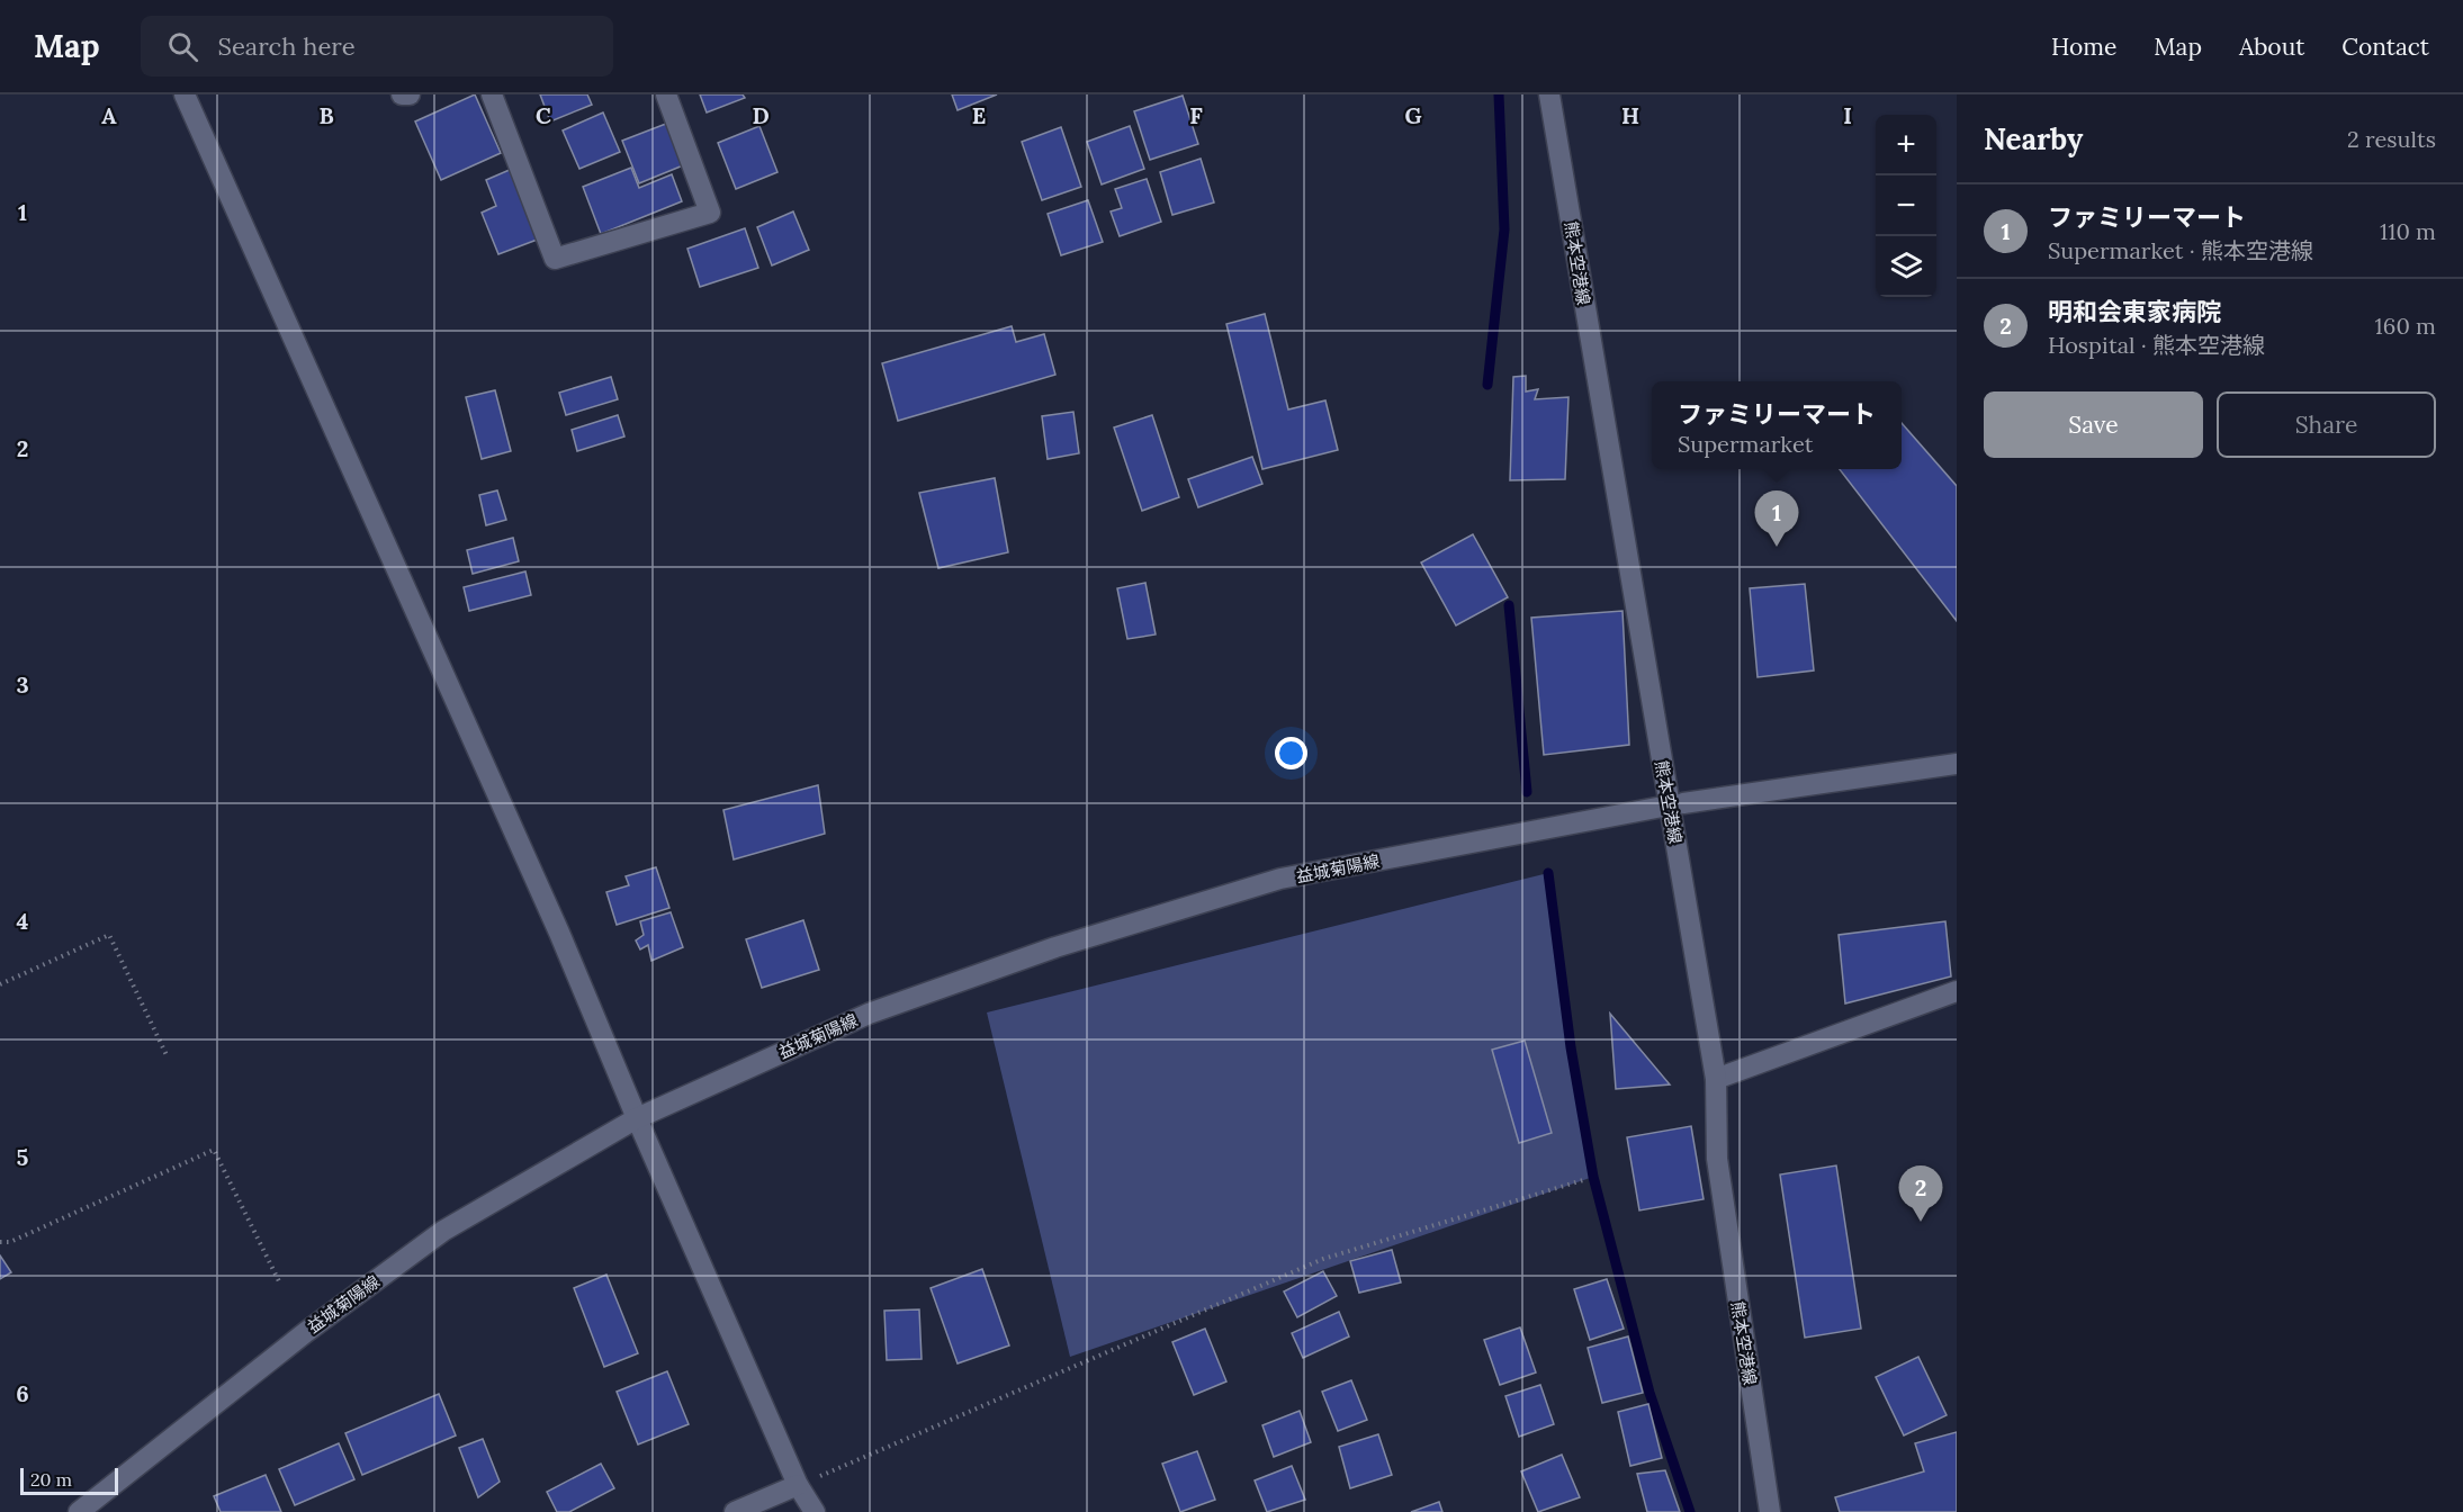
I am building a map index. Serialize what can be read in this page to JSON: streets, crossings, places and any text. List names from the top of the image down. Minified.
{"streets":{"main road":["熊本空港線","益城菊陽線"]},"crossings":[["熊本空港線","益城菊陽線"]],"scale_bar":"20 m","page":{"header":"Map","search":"Search here","nav":["Home","Map","About","Contact"],"heading":["Nearby","2 results"],"map_buttons":["+","−"],"list":[{"mark":"1","name":"ファミリーマート","note":"Supermarket · 熊本空港線","value":"110 m"},{"mark":"2","name":"明和会東家病院","note":"Hospital · 熊本空港線","value":"160 m"}],"buttons":["Save","Share"],"popup":["ファミリーマート","Supermarket"],"pins":["1","2"],"scale":"20 m"},"grid":{"columns":["A","B","C","D","E","F","G","H","I"],"rows":["1","2","3","4","5","6"]}}
